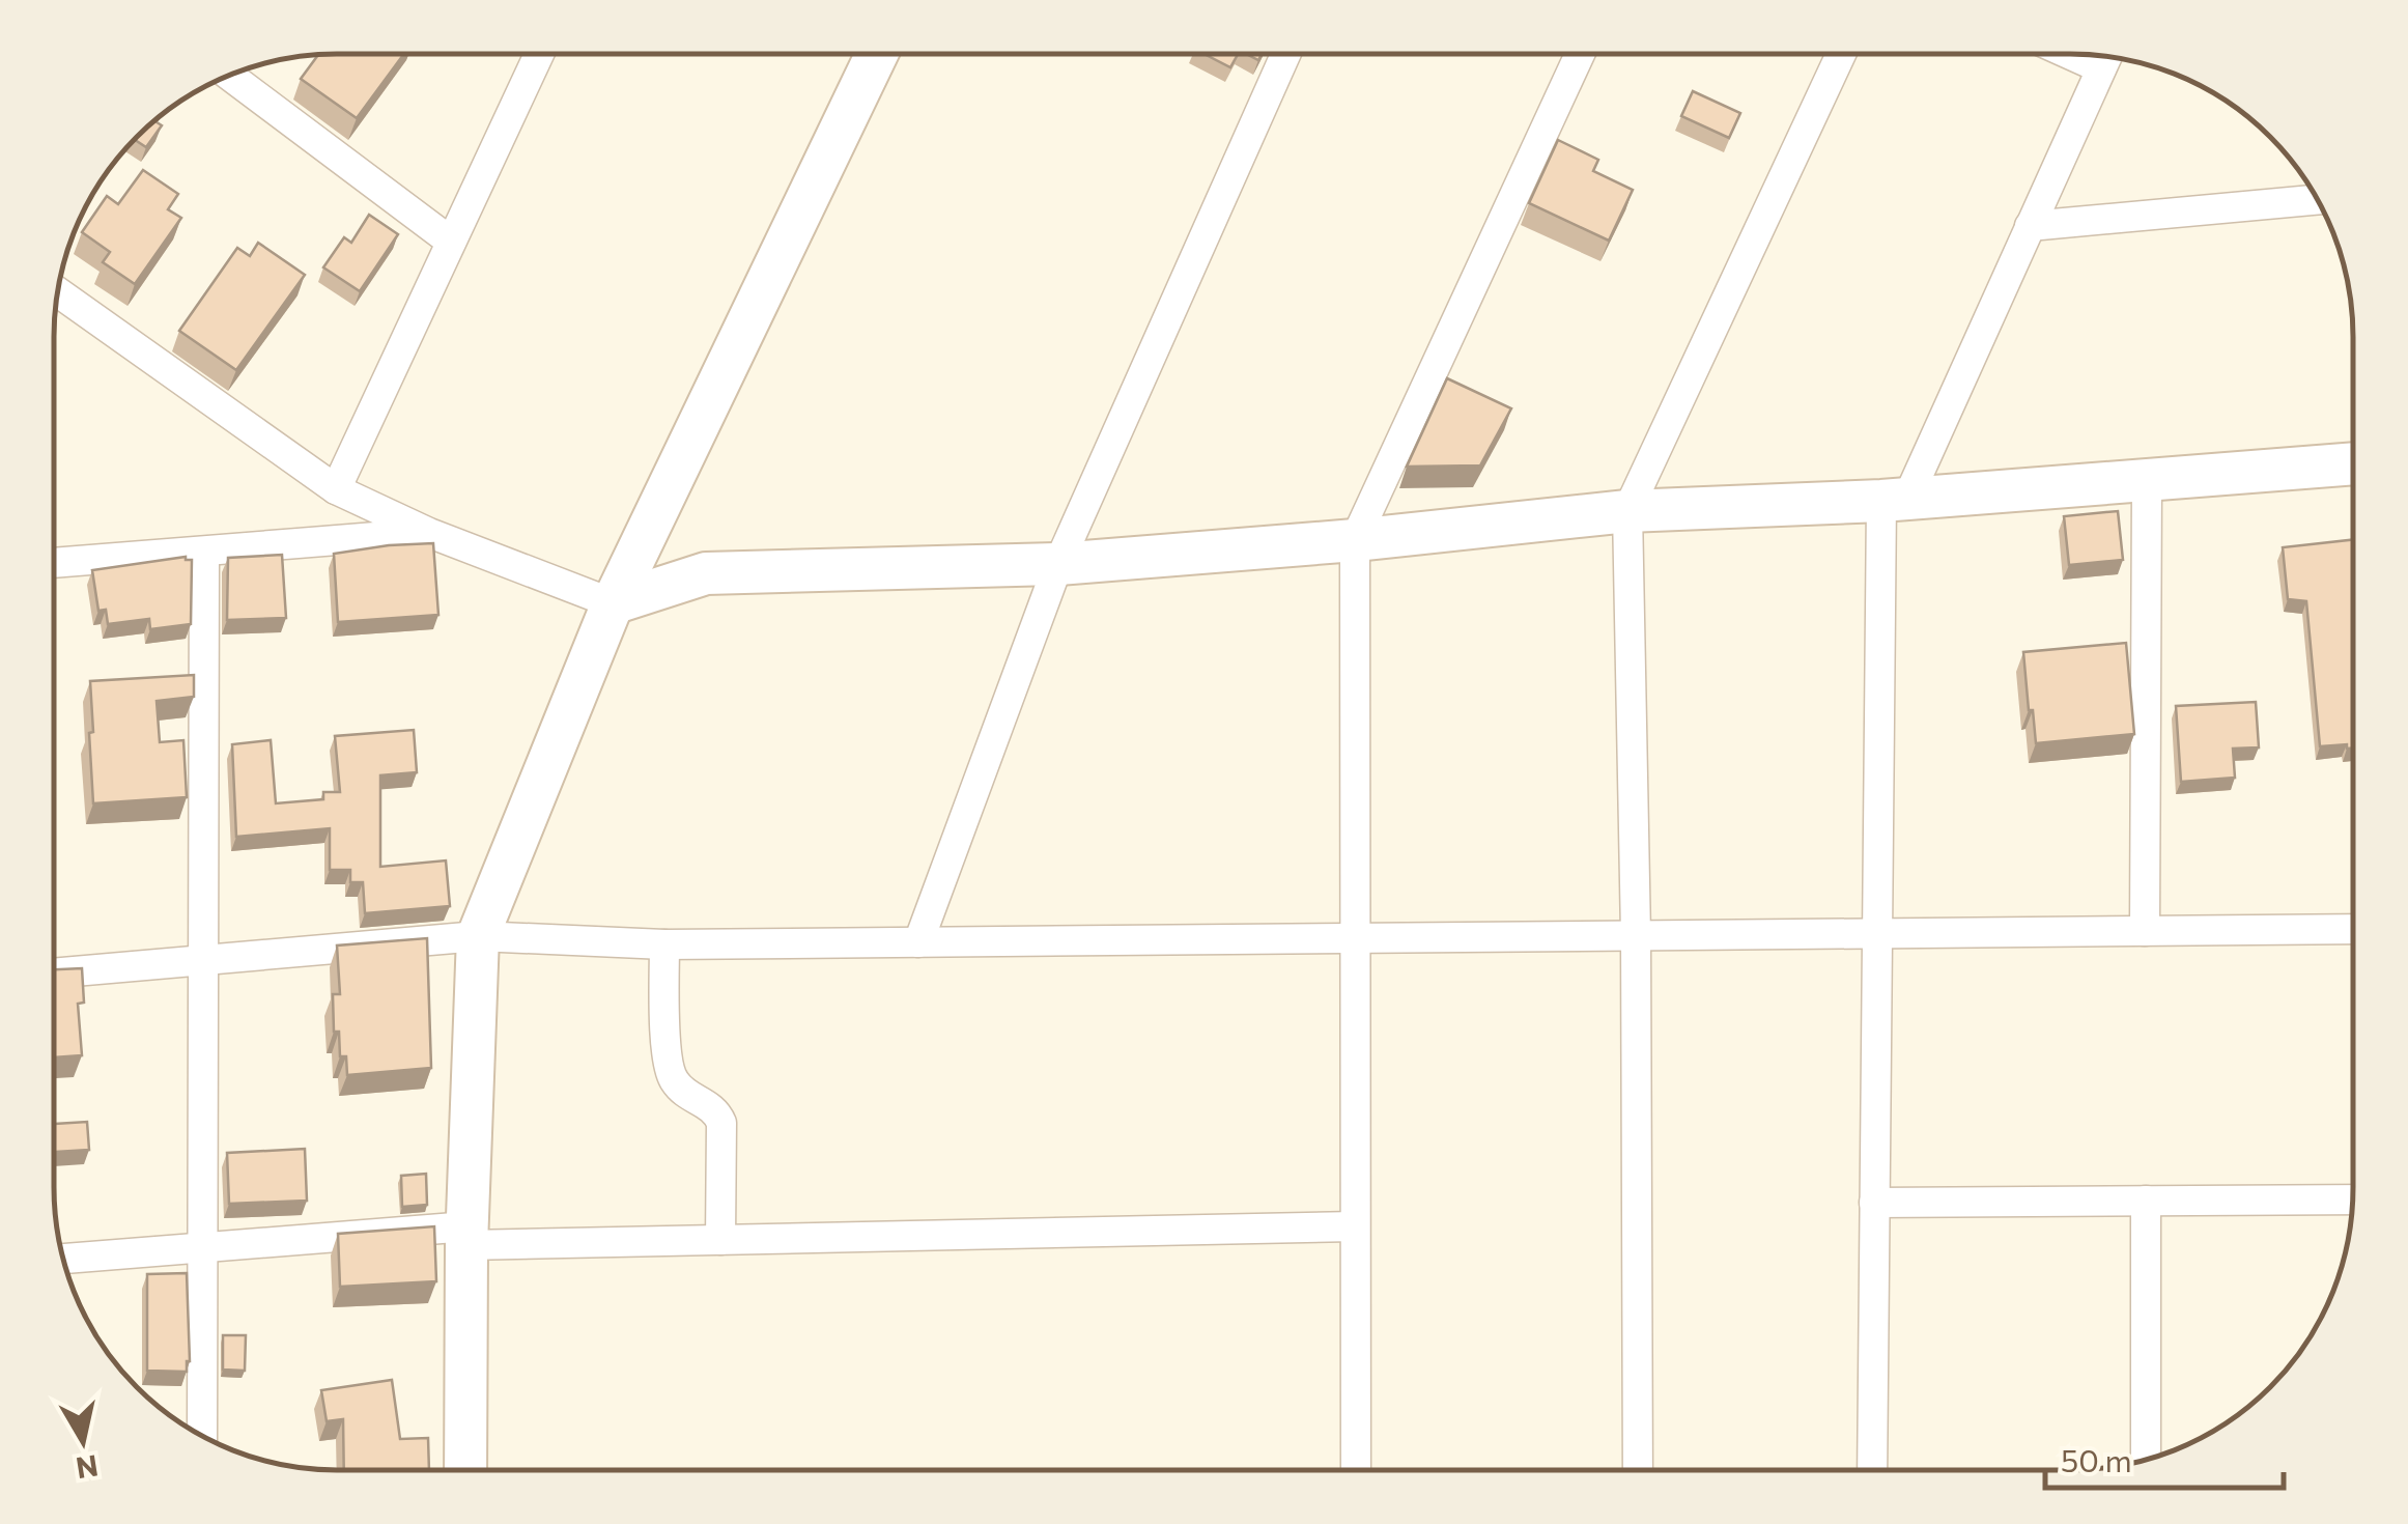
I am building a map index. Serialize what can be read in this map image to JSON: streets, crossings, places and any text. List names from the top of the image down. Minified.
{"scale_bar":"50 m","north":"bottom"}
